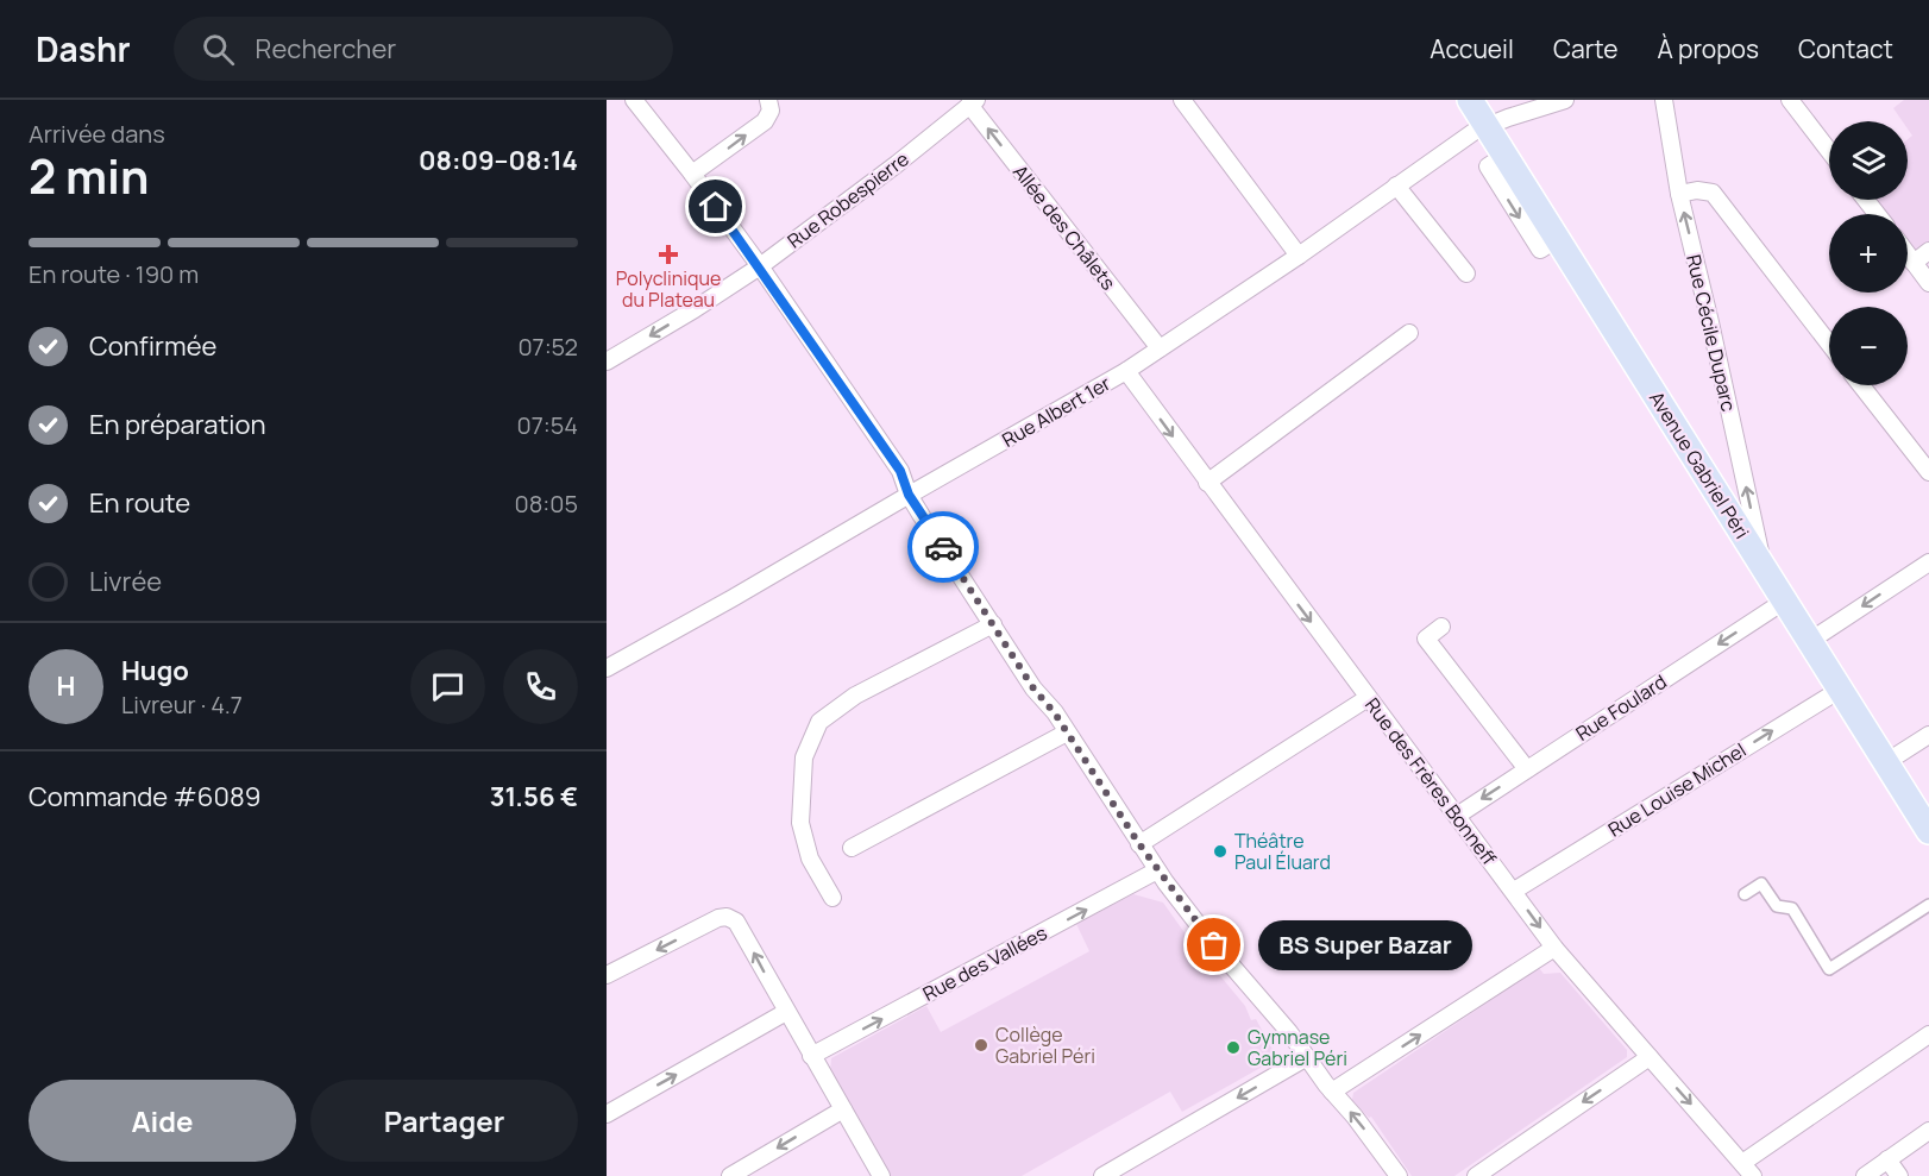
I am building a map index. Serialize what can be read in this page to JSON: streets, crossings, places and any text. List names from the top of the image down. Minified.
{"streets":{"main road":["Avenue Gabriel Péri"],"street":["Rue Robespierre","Allée des Châlets","Rue Cécile Duparc","Rue Albert 1er","Rue Foulard","Rue des Frères Bonneff","Rue Louise Michel","Rue des Vallées"]},"crossings":[["Rue Robespierre","Allée des Châlets"],["Allée des Châlets","Rue Albert 1er"],["Rue Cécile Duparc","Avenue Gabriel Péri"],["Rue Albert 1er","Avenue Gabriel Péri"],["Rue Albert 1er","Rue des Frères Bonneff"],["Avenue Gabriel Péri","Rue Foulard"],["Avenue Gabriel Péri","Rue Louise Michel"],["Rue Foulard","Rue des Frères Bonneff"],["Rue des Frères Bonneff","Rue Louise Michel"]],"one_way":["Rue Robespierre","Allée des Châlets","Rue Cécile Duparc","Rue Foulard","Rue des Frères Bonneff","Rue Louise Michel","Rue des Vallées"],"places":{"health":["Polyclinique du Plateau"],"other":["Théâtre Paul Éluard","BS Super Bazar","Collège Gabriel Péri","Gymnase Gabriel Péri"]},"page":{"header":"Dashr","search":"Rechercher","nav":["Accueil","Carte","À propos","Contact"],"heading":["2 min","Arrivée dans","08:09–08:14"],"panel":["Hugo","Livreur · 4.7","Commande #6089","31.56 €"],"map_buttons":["+","−"],"bar":"En route · 190 m","list":[["Confirmée","07:52"],["En préparation","07:54"],["En route","08:05"],"Livrée"],"round":"H","bubble":"BS Super Bazar","buttons":["Aide","Partager"]}}
